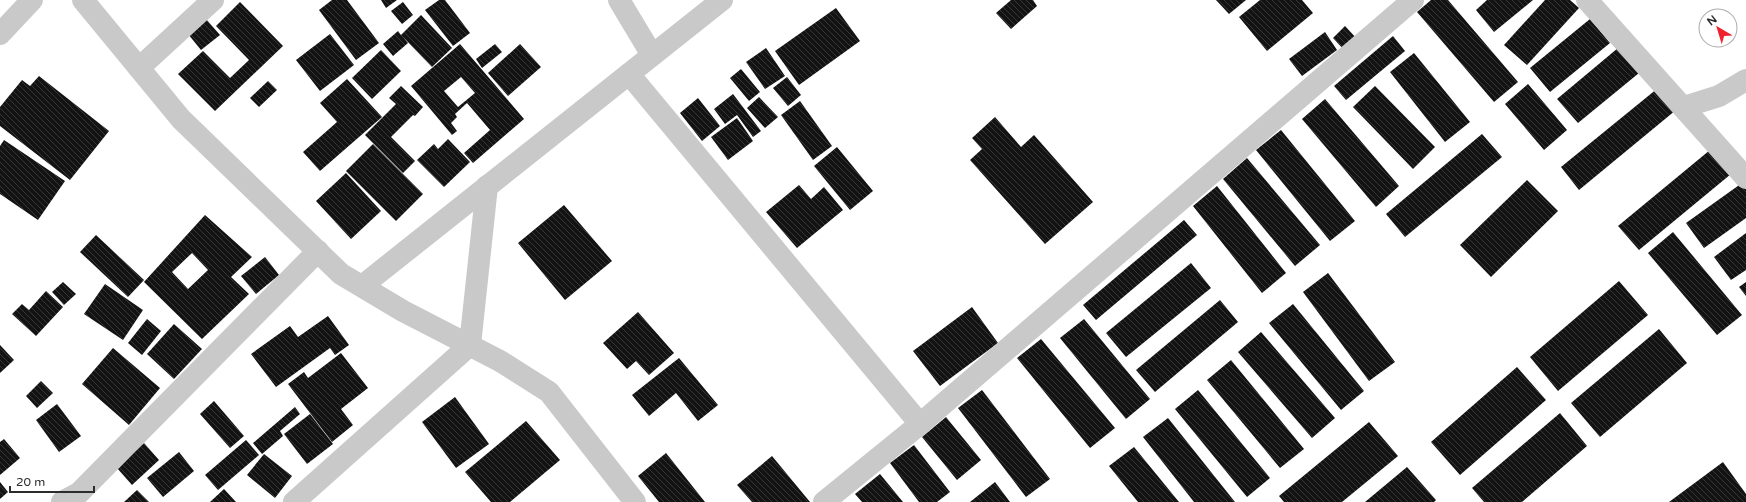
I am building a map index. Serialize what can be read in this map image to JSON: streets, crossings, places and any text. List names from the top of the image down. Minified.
{"scale_bar":"20 m","north":"top left"}
